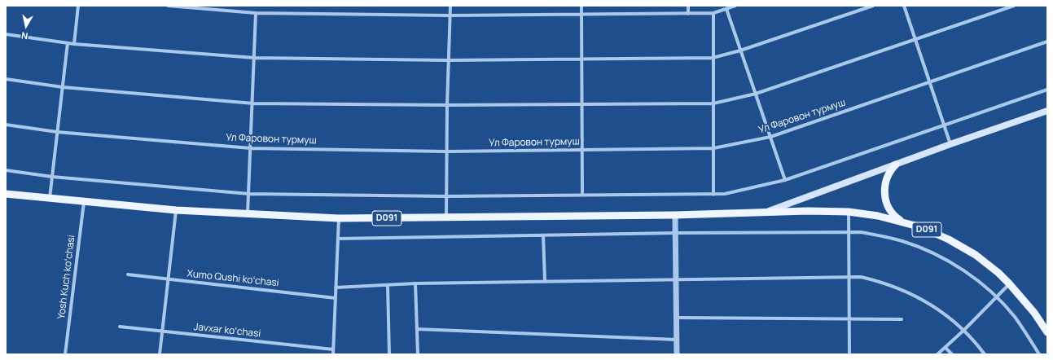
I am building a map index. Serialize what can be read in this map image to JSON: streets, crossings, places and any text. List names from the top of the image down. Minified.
{"streets":{"main road":["D091"],"street":["Ул Фаровон турмуш","Yosh Kuch koʻchasi","Xumo Qushi koʻchasi","Javxar koʻchasi"]},"crossings":[["D091","Yosh Kuch koʻchasi"]],"north":"bottom"}
